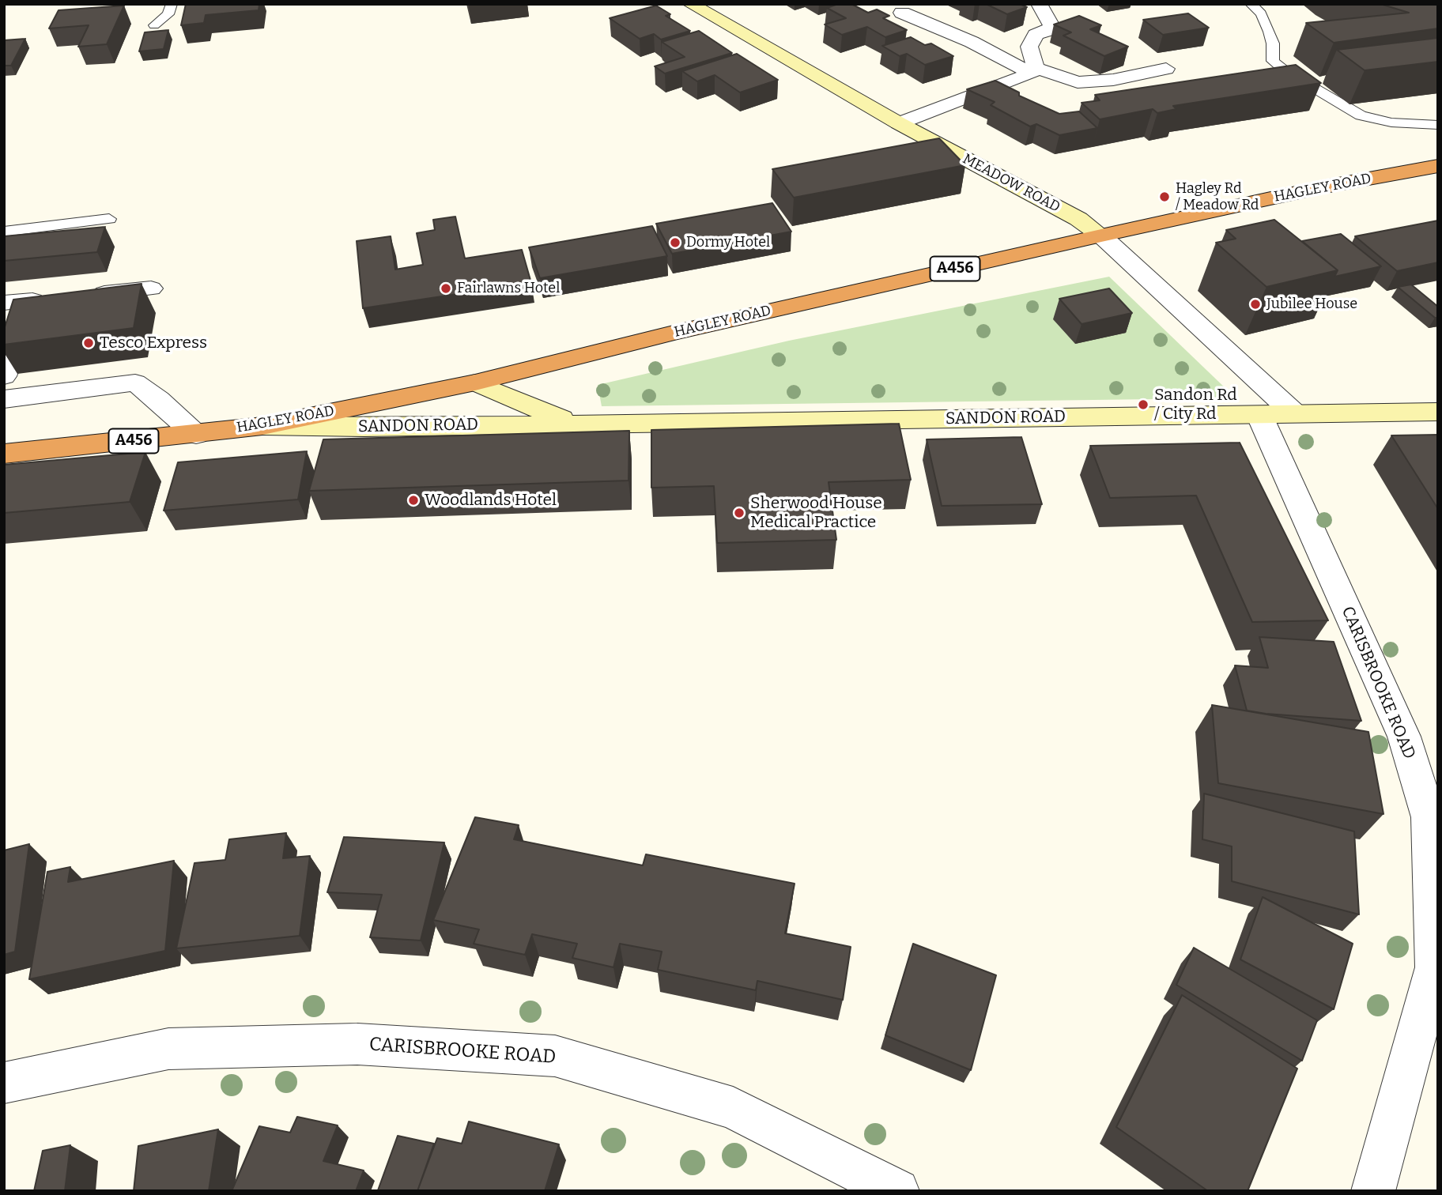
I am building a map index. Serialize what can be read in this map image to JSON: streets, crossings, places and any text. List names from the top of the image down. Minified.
{"streets":{"highway":["HAGLEY ROAD","A456"],"main road":["MEADOW ROAD","SANDON ROAD"],"street":["CARISBROOKE ROAD"]},"crossings":[["MEADOW ROAD","HAGLEY ROAD"],["MEADOW ROAD","SANDON ROAD"],["HAGLEY ROAD","SANDON ROAD"],["SANDON ROAD","CARISBROOKE ROAD"]],"places":["Hagley Rd / Meadow Rd","Dormy Hotel","Fairlawns Hotel","Jubilee House","Tesco Express","Sandon Rd / City Rd","Woodlands Hotel","Sherwood House Medical Practice"]}
